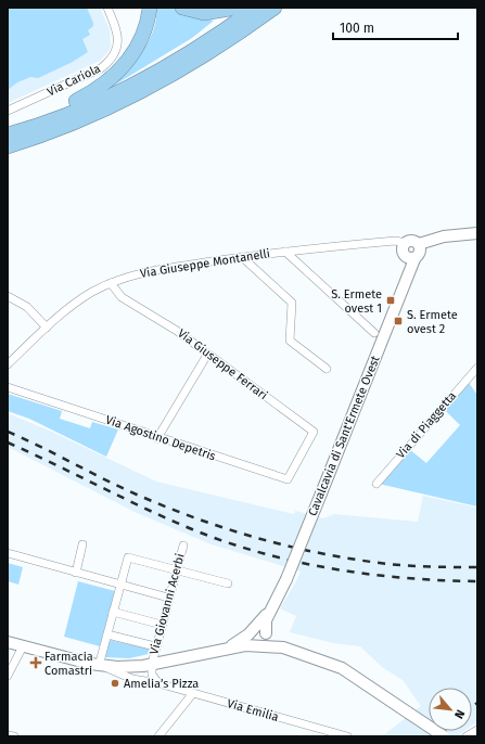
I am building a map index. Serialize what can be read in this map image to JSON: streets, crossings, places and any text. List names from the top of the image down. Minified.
{"streets":{"street":["Via Cariola","Via Giuseppe Montanelli","Via Giuseppe Ferrari","Via di Piaggetta","Cavalcavia di Sant'Ermete Ovest","Via Agostino Depetris","Via Giovanni Acerbi","Via Emilia"]},"crossings":[["Via Giuseppe Montanelli","Via Giuseppe Ferrari"],["Via Giuseppe Montanelli","Cavalcavia di Sant'Ermete Ovest"],["Via Giuseppe Ferrari","Via Agostino Depetris"],["Cavalcavia di Sant'Ermete Ovest","Via Emilia"],["Via Giovanni Acerbi","Via Emilia"]],"places":{"transit":["S. Ermete ovest 1","S. Ermete ovest 2"],"health":["Farmacia Comastri"],"other":["Amelia’s Pizza"]},"scale_bar":"100 m","north":"bottom right"}
